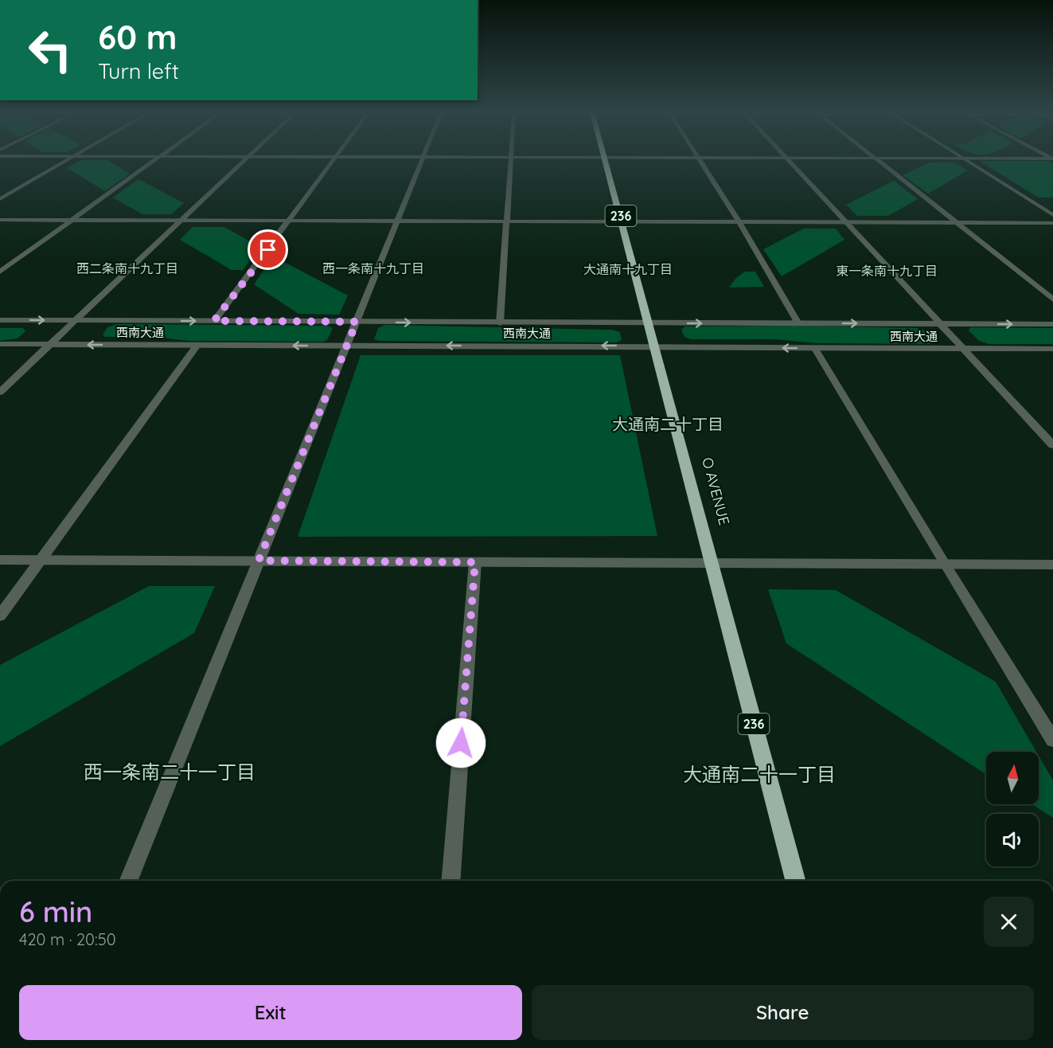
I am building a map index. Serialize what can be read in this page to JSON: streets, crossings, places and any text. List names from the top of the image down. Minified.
{"streets":{"highway":["236","O AVENUE"],"street":["西南大通"]},"crossings":[["西南大通","O AVENUE"]],"districts":["西二条南十九丁目","西一条南十九丁目","大通南十九丁目","東一条南十九丁目","大通南二十丁目","西一条南二十一丁目","大通南二十一丁目"],"north":"top","page":{"turn":["60 m","Turn left"],"heading":["6 min","420 m · 20:50"],"buttons":["Exit","Share"]}}
